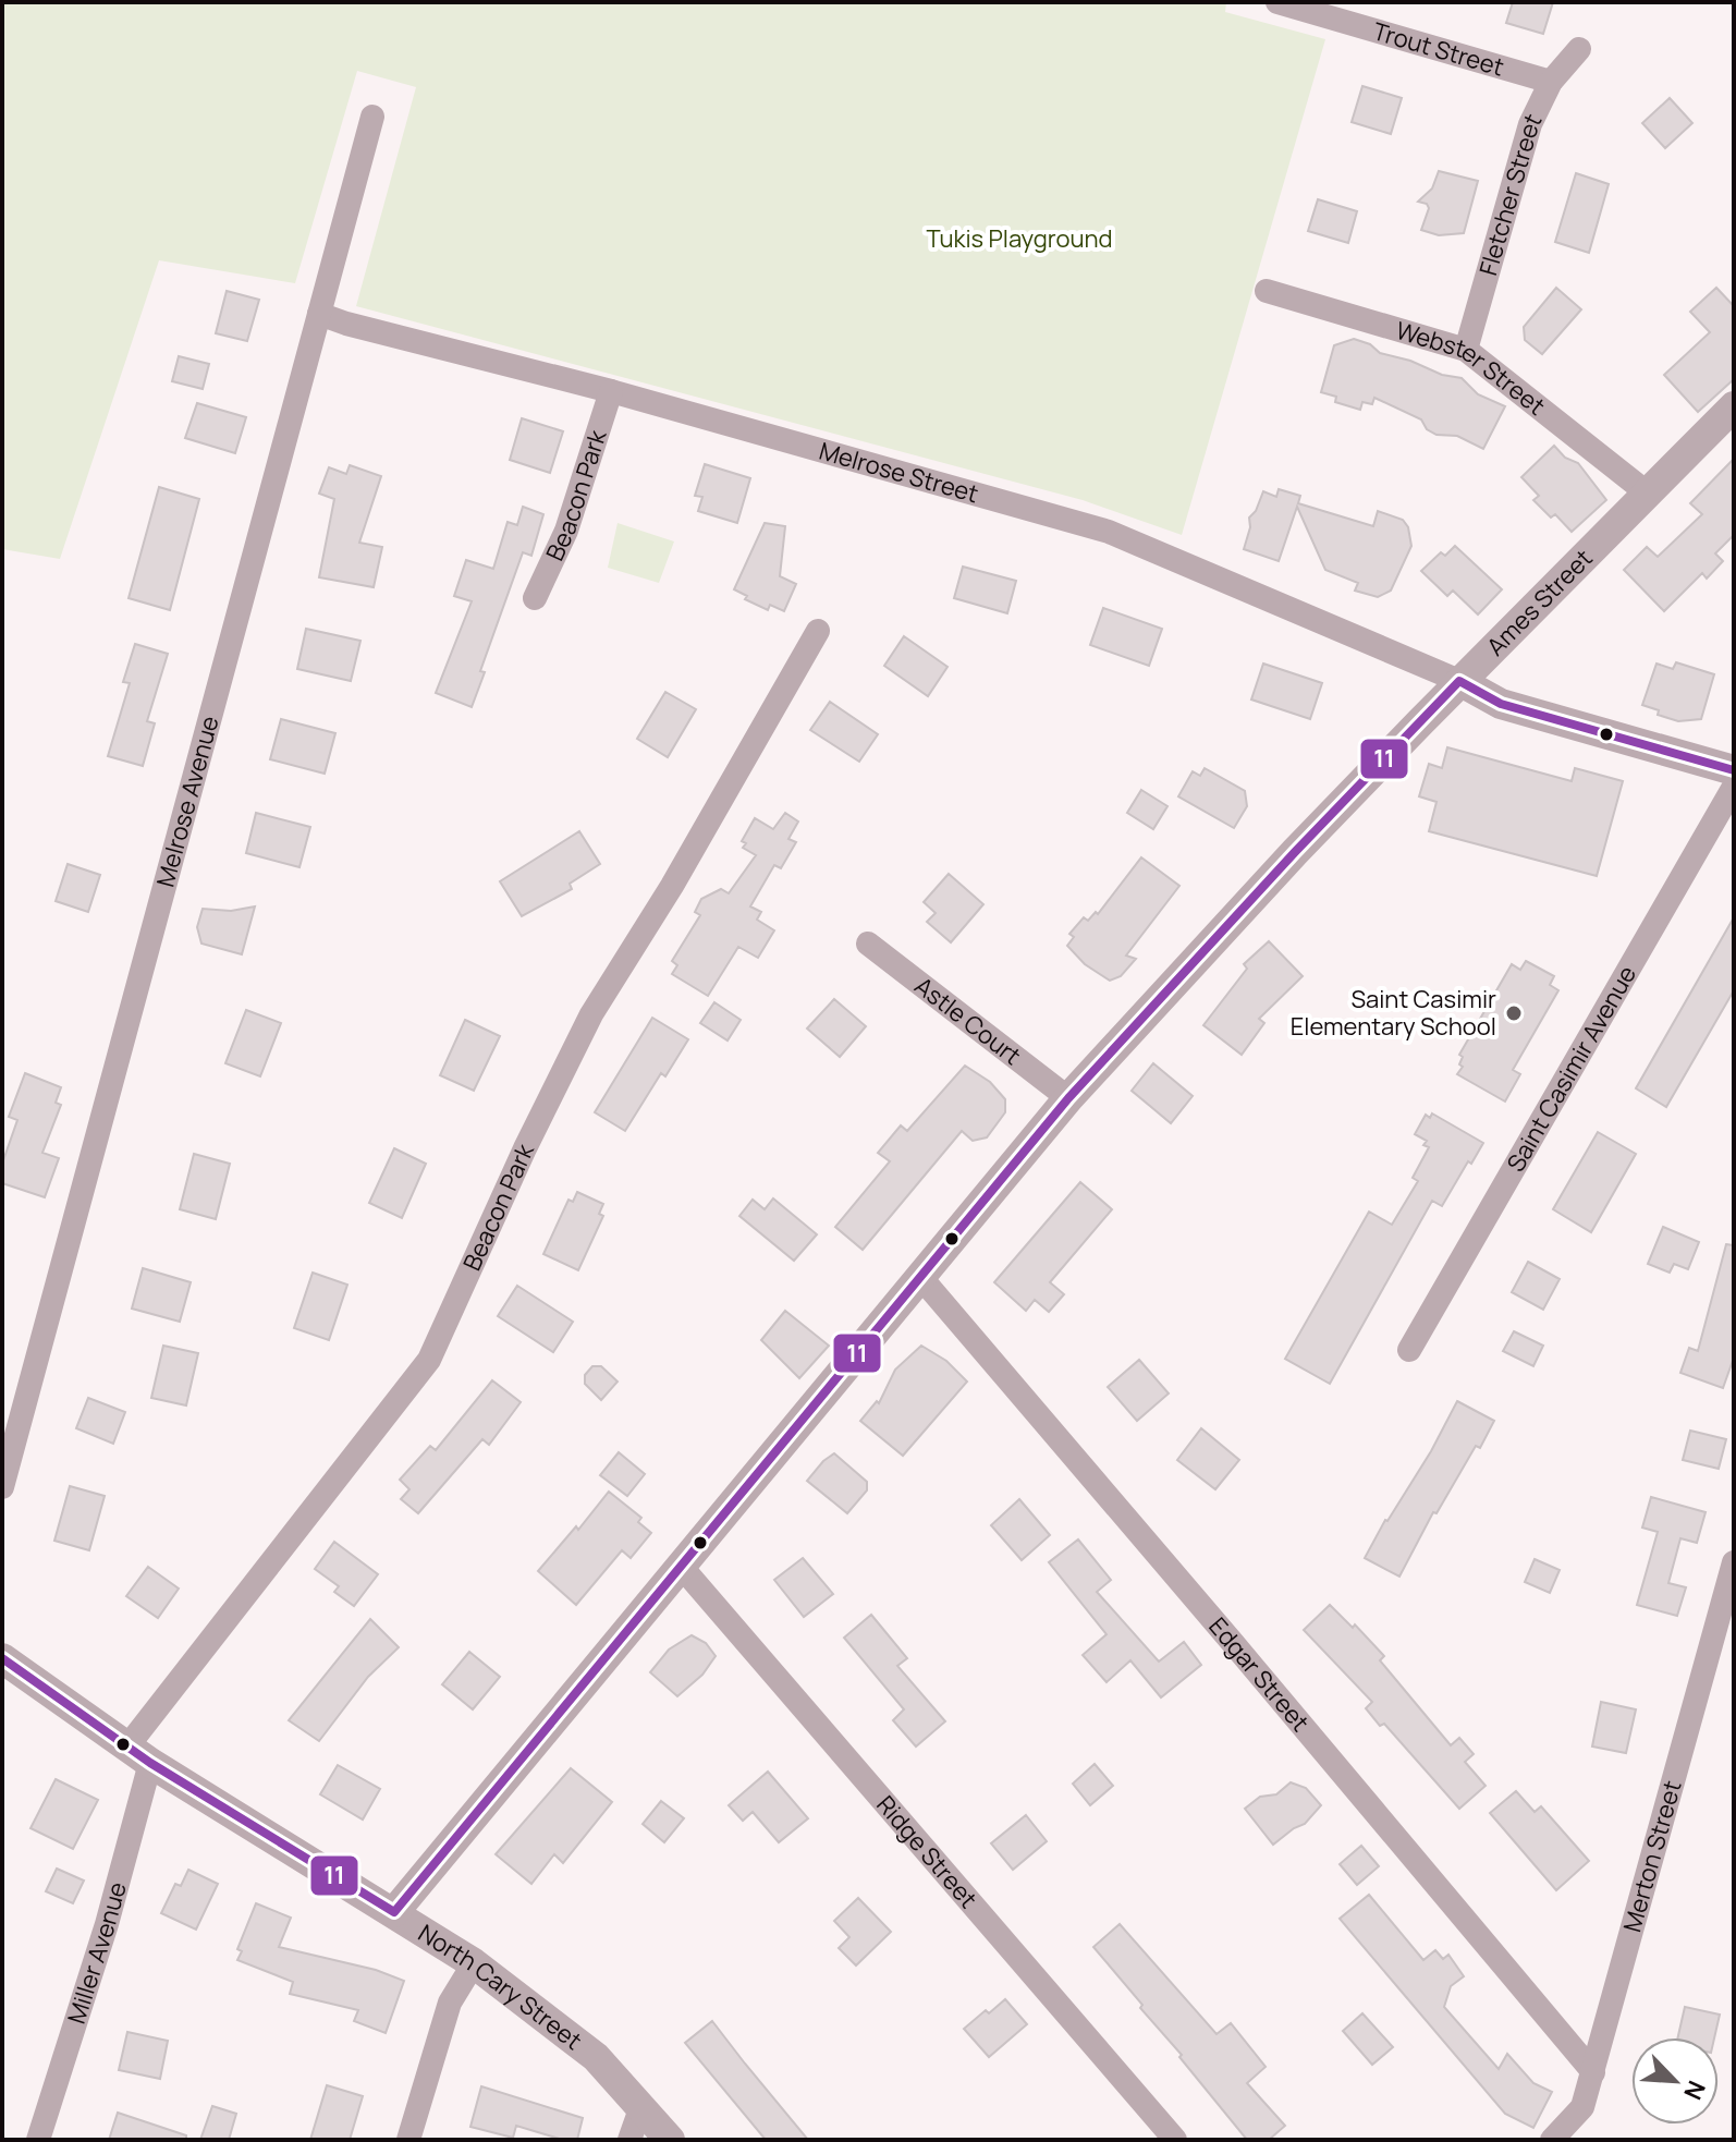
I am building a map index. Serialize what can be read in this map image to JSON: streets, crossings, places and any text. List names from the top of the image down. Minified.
{"streets":{"street":["Trout Street","Fletcher Street","Webster Street","Melrose Street","Beacon Park","Ames Street","Melrose Avenue","Astle Court","Saint Casimir Avenue","Edgar Street","Ridge Street","Merton Street","Miller Avenue","North Cary Street"]},"crossings":[["Trout Street","Fletcher Street"],["Fletcher Street","Webster Street"],["Webster Street","Ames Street"],["Melrose Street","Beacon Park"],["Melrose Street","Ames Street"],["Melrose Street","Melrose Avenue"],["Beacon Park","Miller Avenue"],["Beacon Park","North Cary Street"],["Ames Street","Astle Court"],["Ames Street","Edgar Street"],["Ames Street","Ridge Street"],["Ames Street","North Cary Street"],["Edgar Street","Merton Street"],["Miller Avenue","North Cary Street"]],"parks":["Tukis Playground"],"places":["Saint Casimir Elementary School"],"lines":["transit line 11"],"north":"bottom right"}
